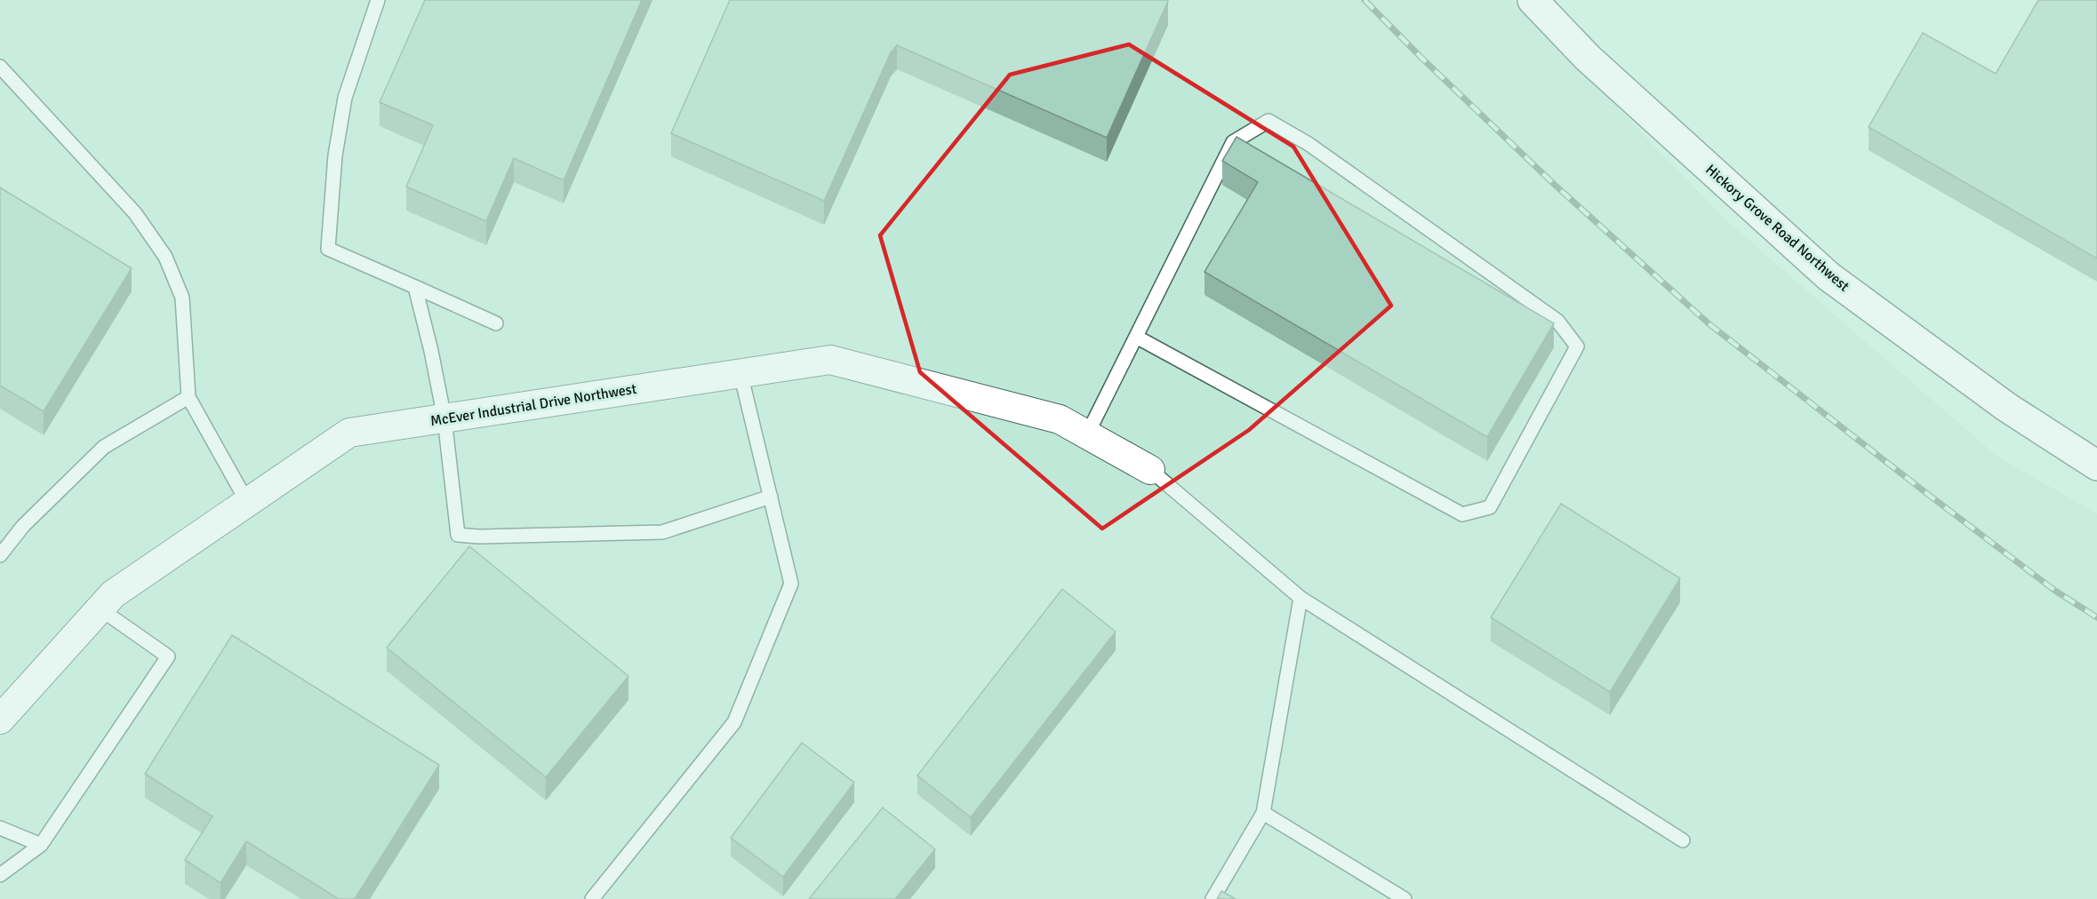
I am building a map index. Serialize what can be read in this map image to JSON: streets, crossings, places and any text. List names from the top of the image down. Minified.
{"streets":{"street":["Hickory Grove Road Northwest","McEver Industrial Drive Northwest"]}}
